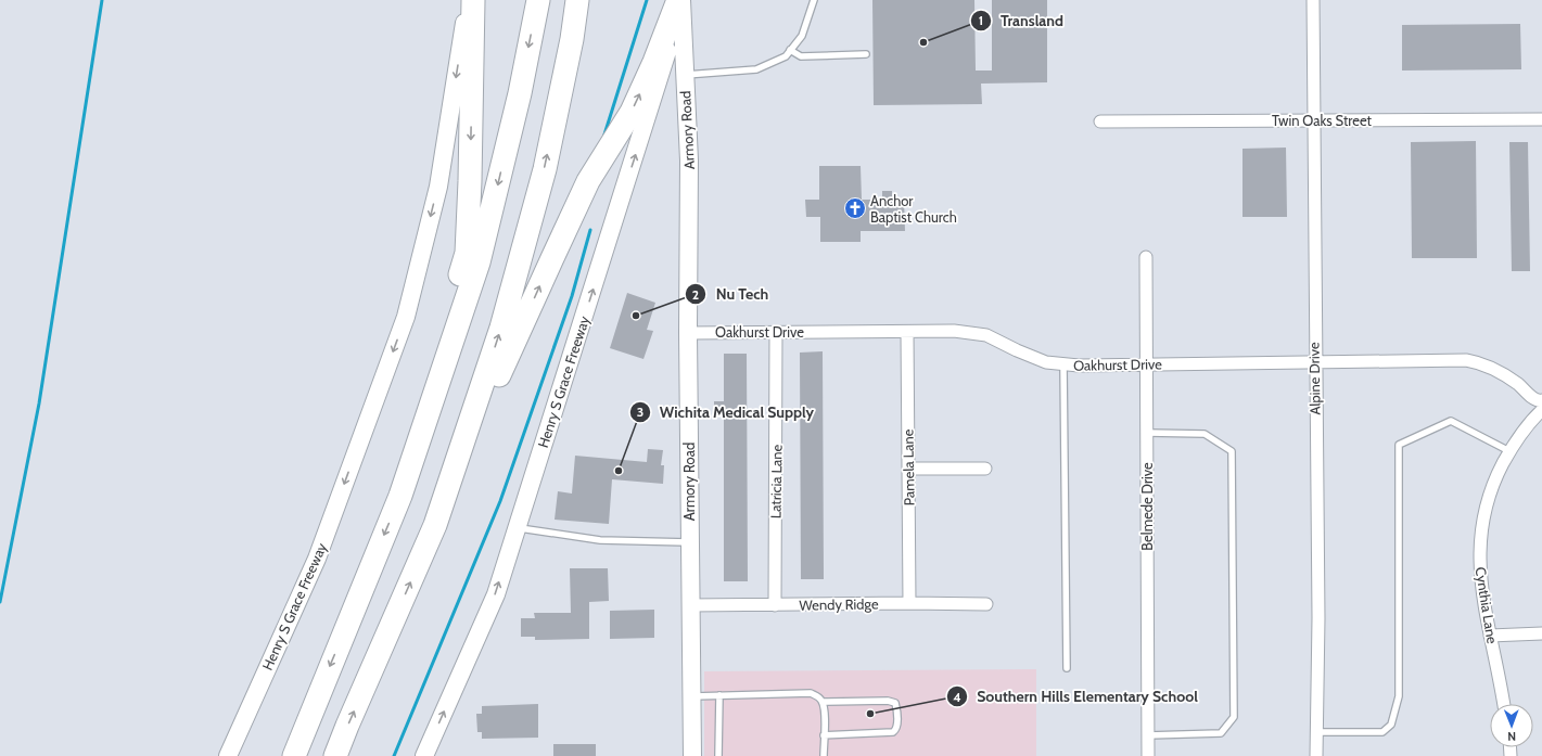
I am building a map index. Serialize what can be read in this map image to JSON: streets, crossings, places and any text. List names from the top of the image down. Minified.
{"streets":{"street":["Twin Oaks Street","Armory Road","Oakhurst Drive","Alpine Drive","Henry S Grace Freeway","Pamela Lane","Latricia Lane","Belmede Drive","Wendy Ridge","Cynthia Lane"]},"crossings":[["Twin Oaks Street","Alpine Drive"],["Armory Road","Oakhurst Drive"],["Armory Road","Henry S Grace Freeway"],["Armory Road","Wendy Ridge"],["Oakhurst Drive","Alpine Drive"],["Oakhurst Drive","Pamela Lane"],["Oakhurst Drive","Latricia Lane"],["Oakhurst Drive","Belmede Drive"],["Pamela Lane","Wendy Ridge"],["Latricia Lane","Wendy Ridge"]],"places":{"other":["Transland","Nu Tech","Wichita Medical Supply","Southern Hills Elementary School"],"church":["Anchor Baptist Church"]},"north":"bottom"}
